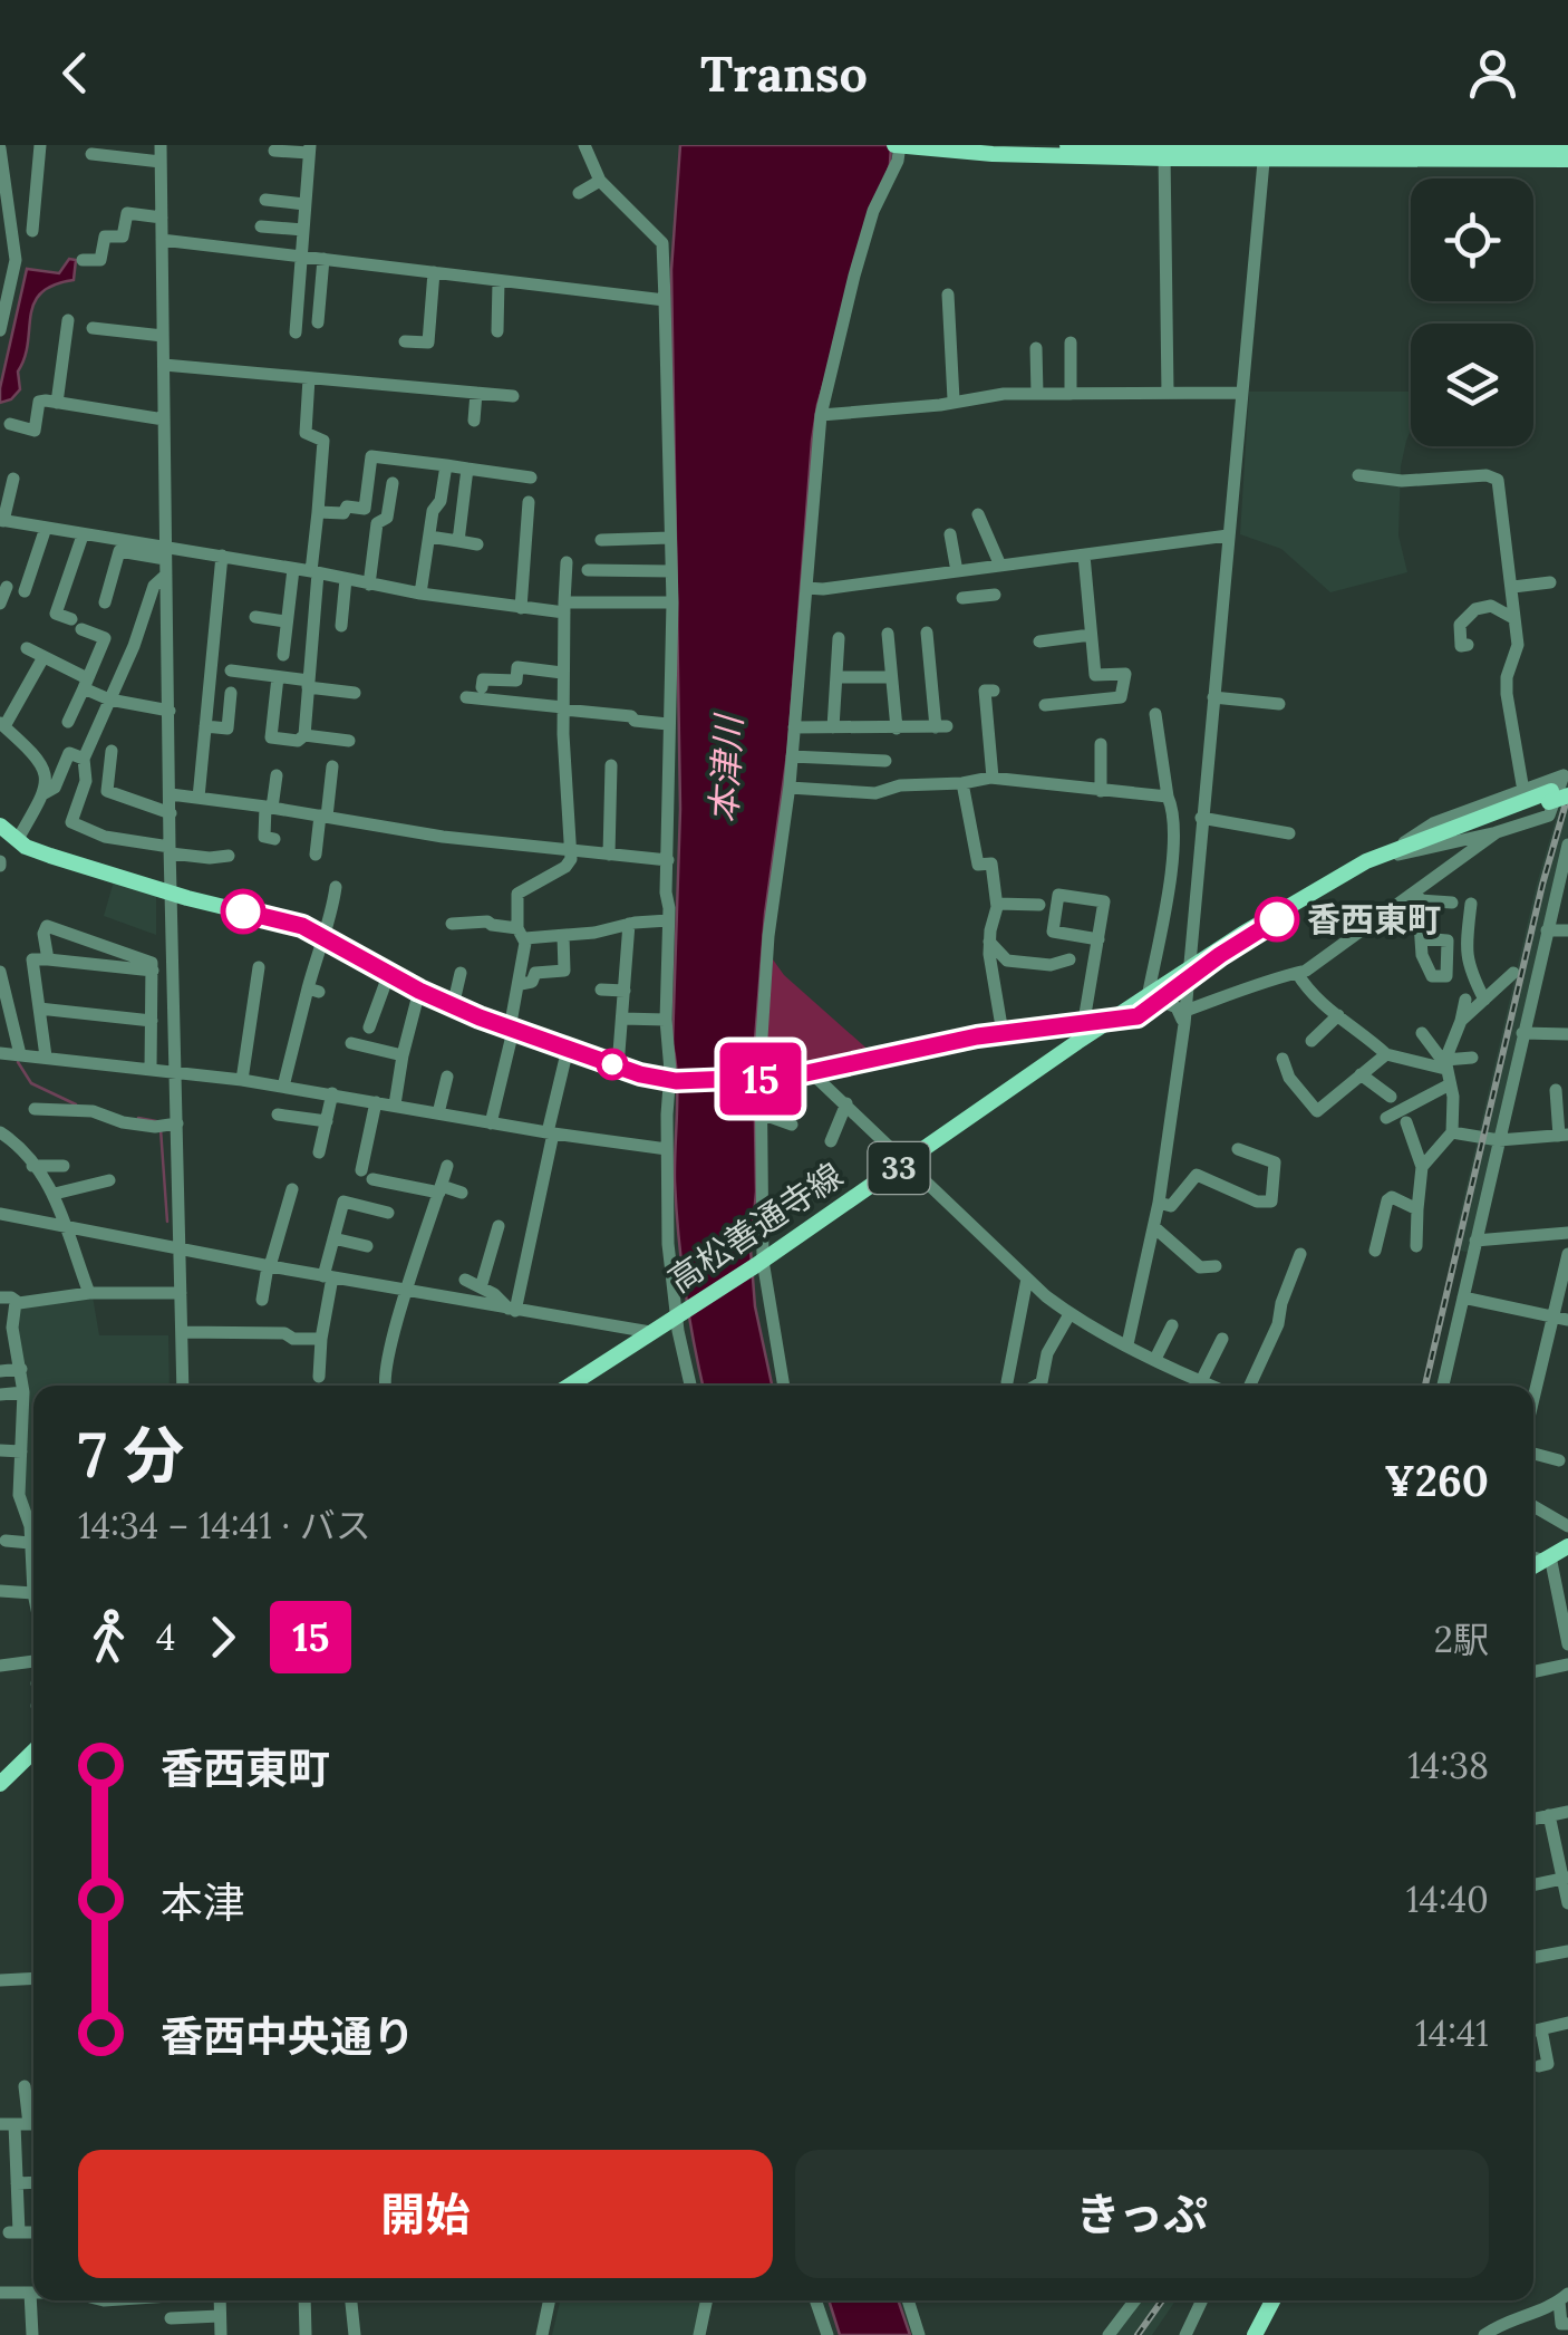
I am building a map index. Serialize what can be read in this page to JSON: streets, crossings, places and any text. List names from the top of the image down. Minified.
{"streets":{"main road":["33","高松善通寺線"]},"water":["本津川"],"places":["香西東町"],"lines":["bus line 15"],"page":{"header":"Transo","on_map":"15","heading":["7 分","14:34 – 14:41 · バス","¥260"],"legs":["4","15","2駅"],"list":[{"name":"香西東町","value":"14:38"},{"name":"本津","value":"14:40"},{"name":"香西中央通り","value":"14:41"}],"buttons":["開始","きっぷ"]}}
